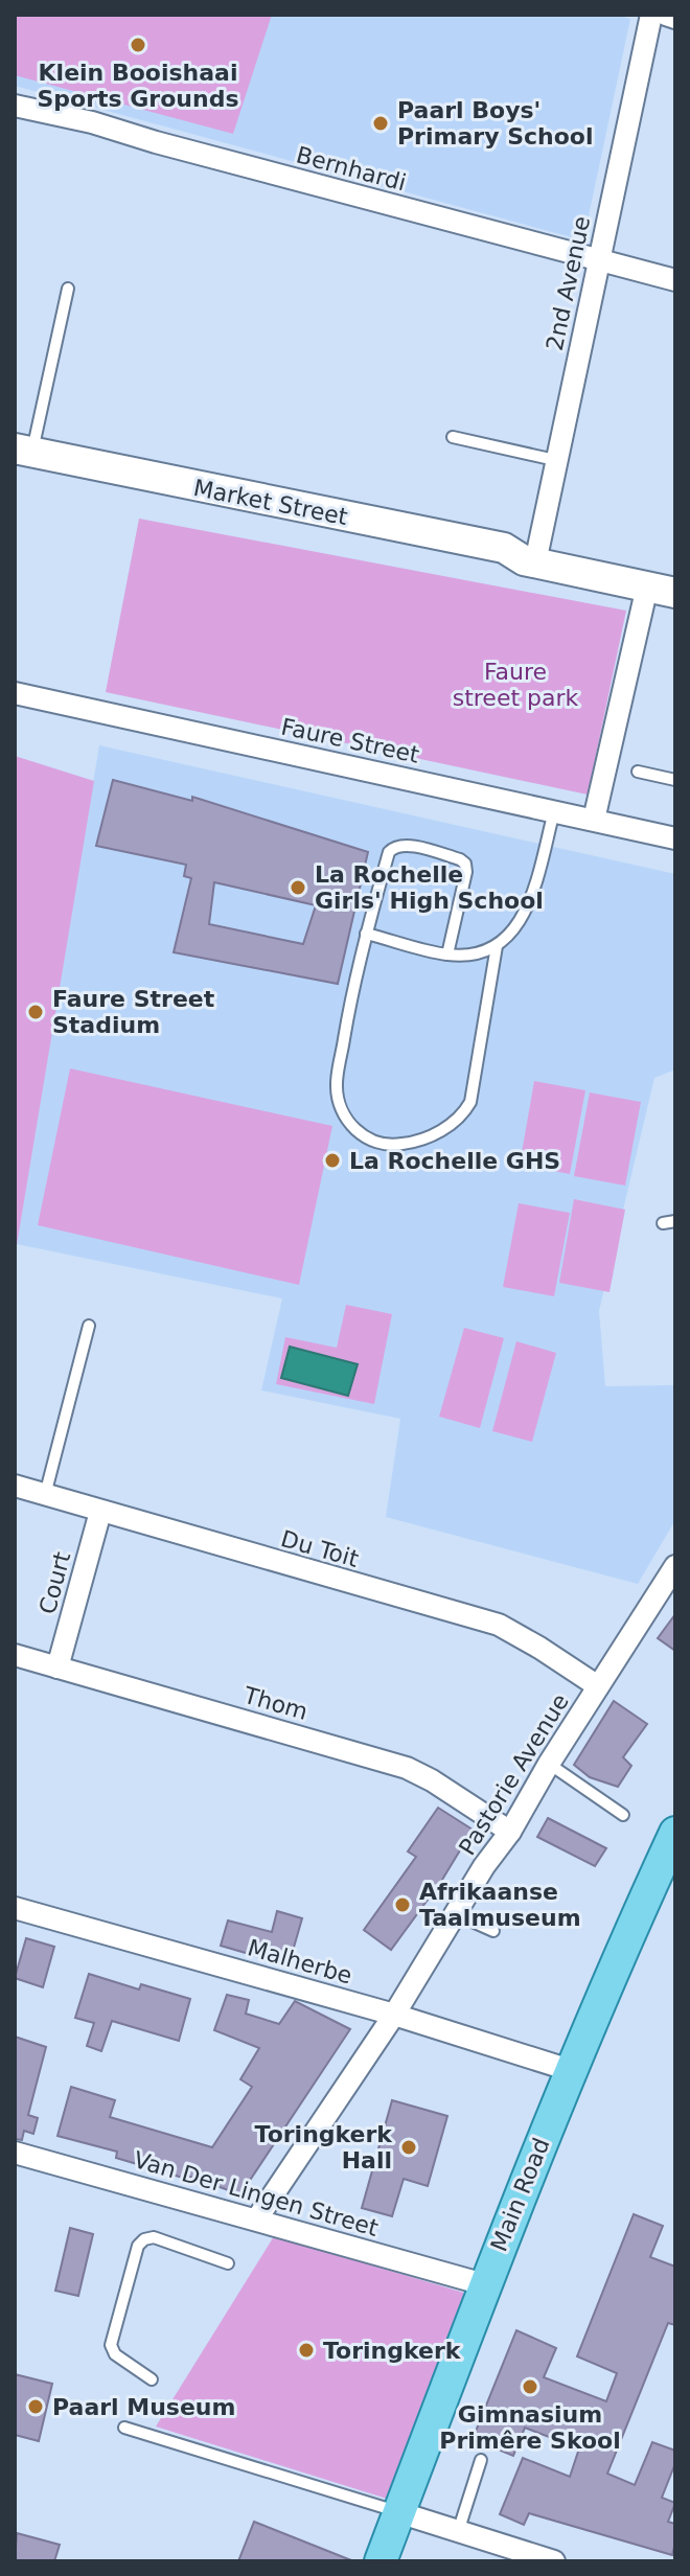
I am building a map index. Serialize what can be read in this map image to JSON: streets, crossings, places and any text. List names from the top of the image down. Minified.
{"streets":{"main road":["Market Street","Main Road"],"street":["Bernhardi","2nd Avenue","Faure Street","Du Toit","Court","Thom","Pastorie Avenue","Malherbe","Van Der Lingen Street"]},"crossings":[["Bernhardi","2nd Avenue"],["2nd Avenue","Market Street"],["Du Toit","Court"],["Du Toit","Pastorie Avenue"],["Court","Thom"],["Thom","Pastorie Avenue"],["Pastorie Avenue","Malherbe"],["Pastorie Avenue","Van Der Lingen Street"],["Malherbe","Main Road"],["Van Der Lingen Street","Main Road"]],"parks":["Faure street park"],"places":["Klein Booishaai Sports Grounds","Paarl Boys' Primary School","La Rochelle Girls' High School","Faure Street Stadium","La Rochelle GHS","Afrikaanse Taalmuseum","Toringkerk Hall","Toringkerk","Gimnasium Primêre Skool","Paarl Museum"]}
